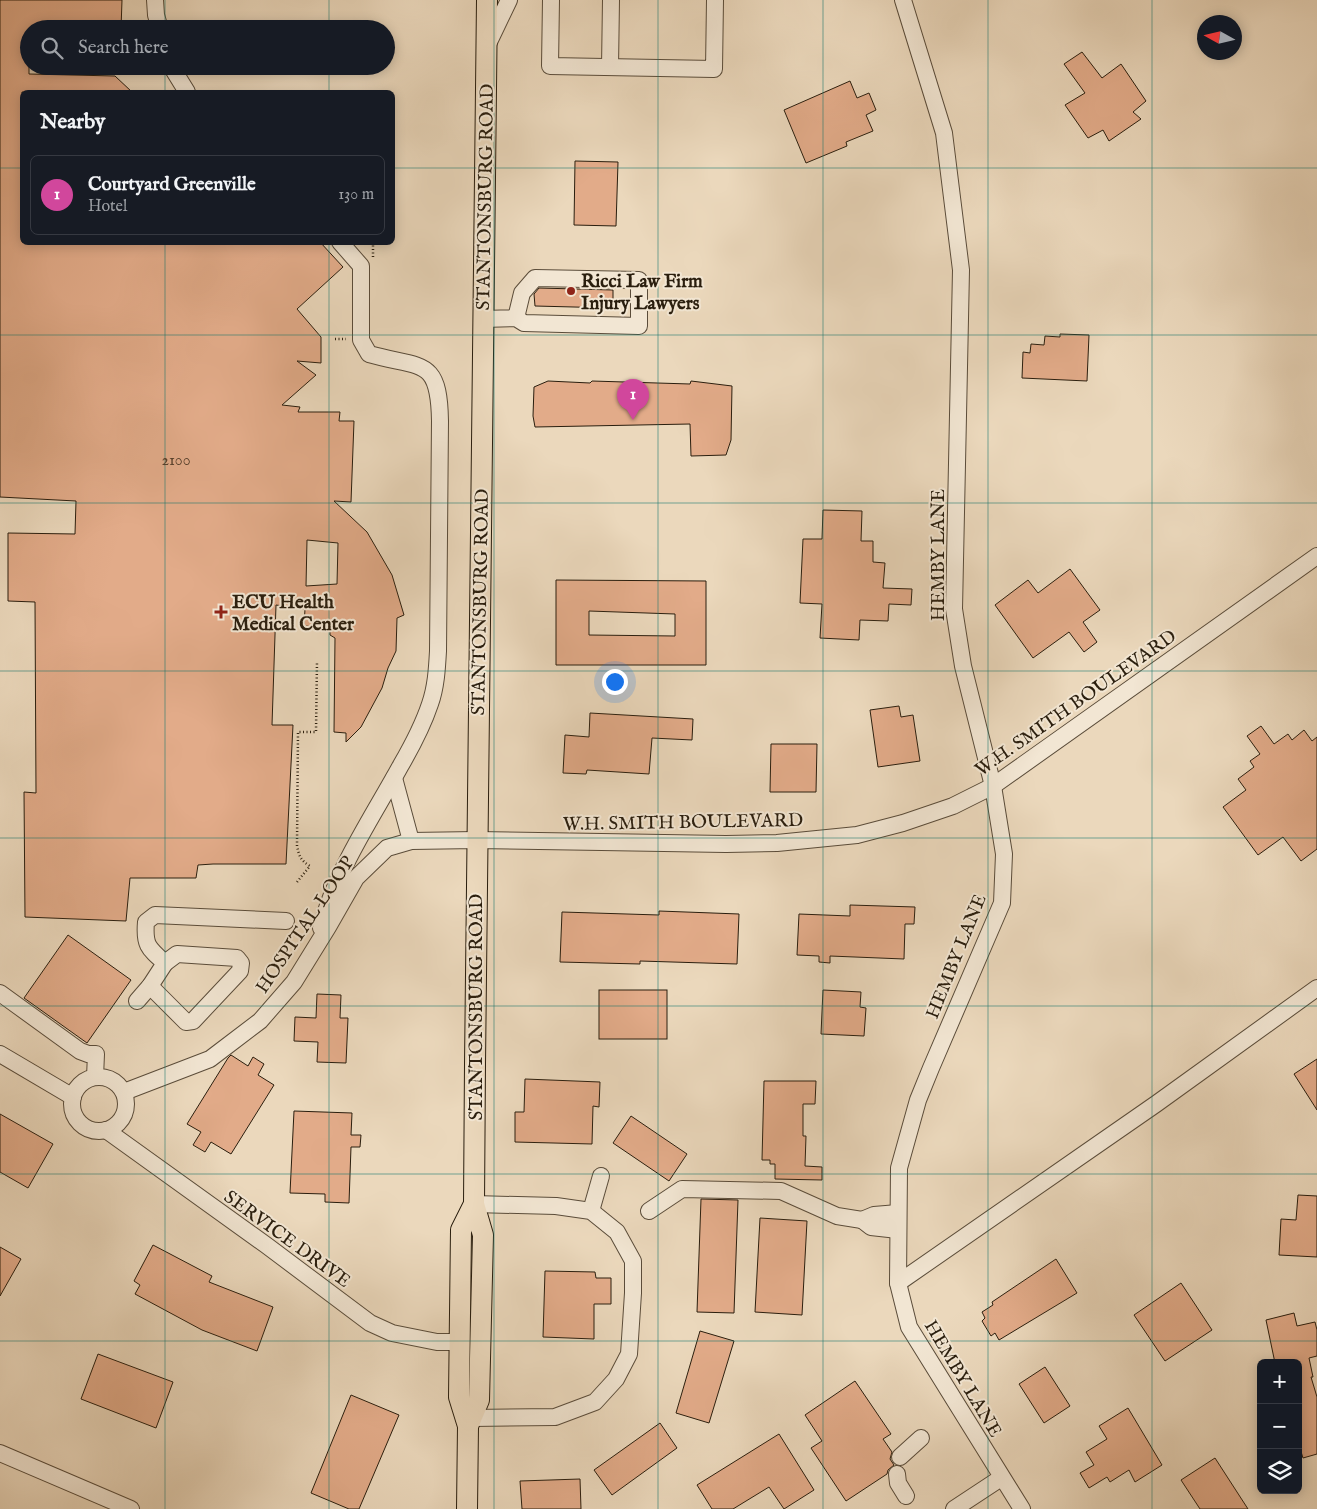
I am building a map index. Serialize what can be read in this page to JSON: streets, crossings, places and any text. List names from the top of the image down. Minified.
{"streets":{"main road":["STANTONSBURG ROAD"],"street":["HEMBY LANE","W.H. SMITH BOULEVARD","HOSPITAL LOOP","SERVICE DRIVE"]},"crossings":[["STANTONSBURG ROAD","W.H. SMITH BOULEVARD"],["STANTONSBURG ROAD","HOSPITAL LOOP"],["STANTONSBURG ROAD","SERVICE DRIVE"],["HEMBY LANE","W.H. SMITH BOULEVARD"],["W.H. SMITH BOULEVARD","HOSPITAL LOOP"],["HOSPITAL LOOP","SERVICE DRIVE"]],"places":{"other":["Ricci Law Firm Injury Lawyers"],"health":["ECU Health Medical Center"]},"house_numbers":["2100"],"north":"left","page":{"search":"Search here","heading":"Nearby","list":[{"mark":"1","name":"Courtyard Greenville","note":"Hotel","value":"130 m"}],"pins":"1","map_buttons":["+","−"]}}
